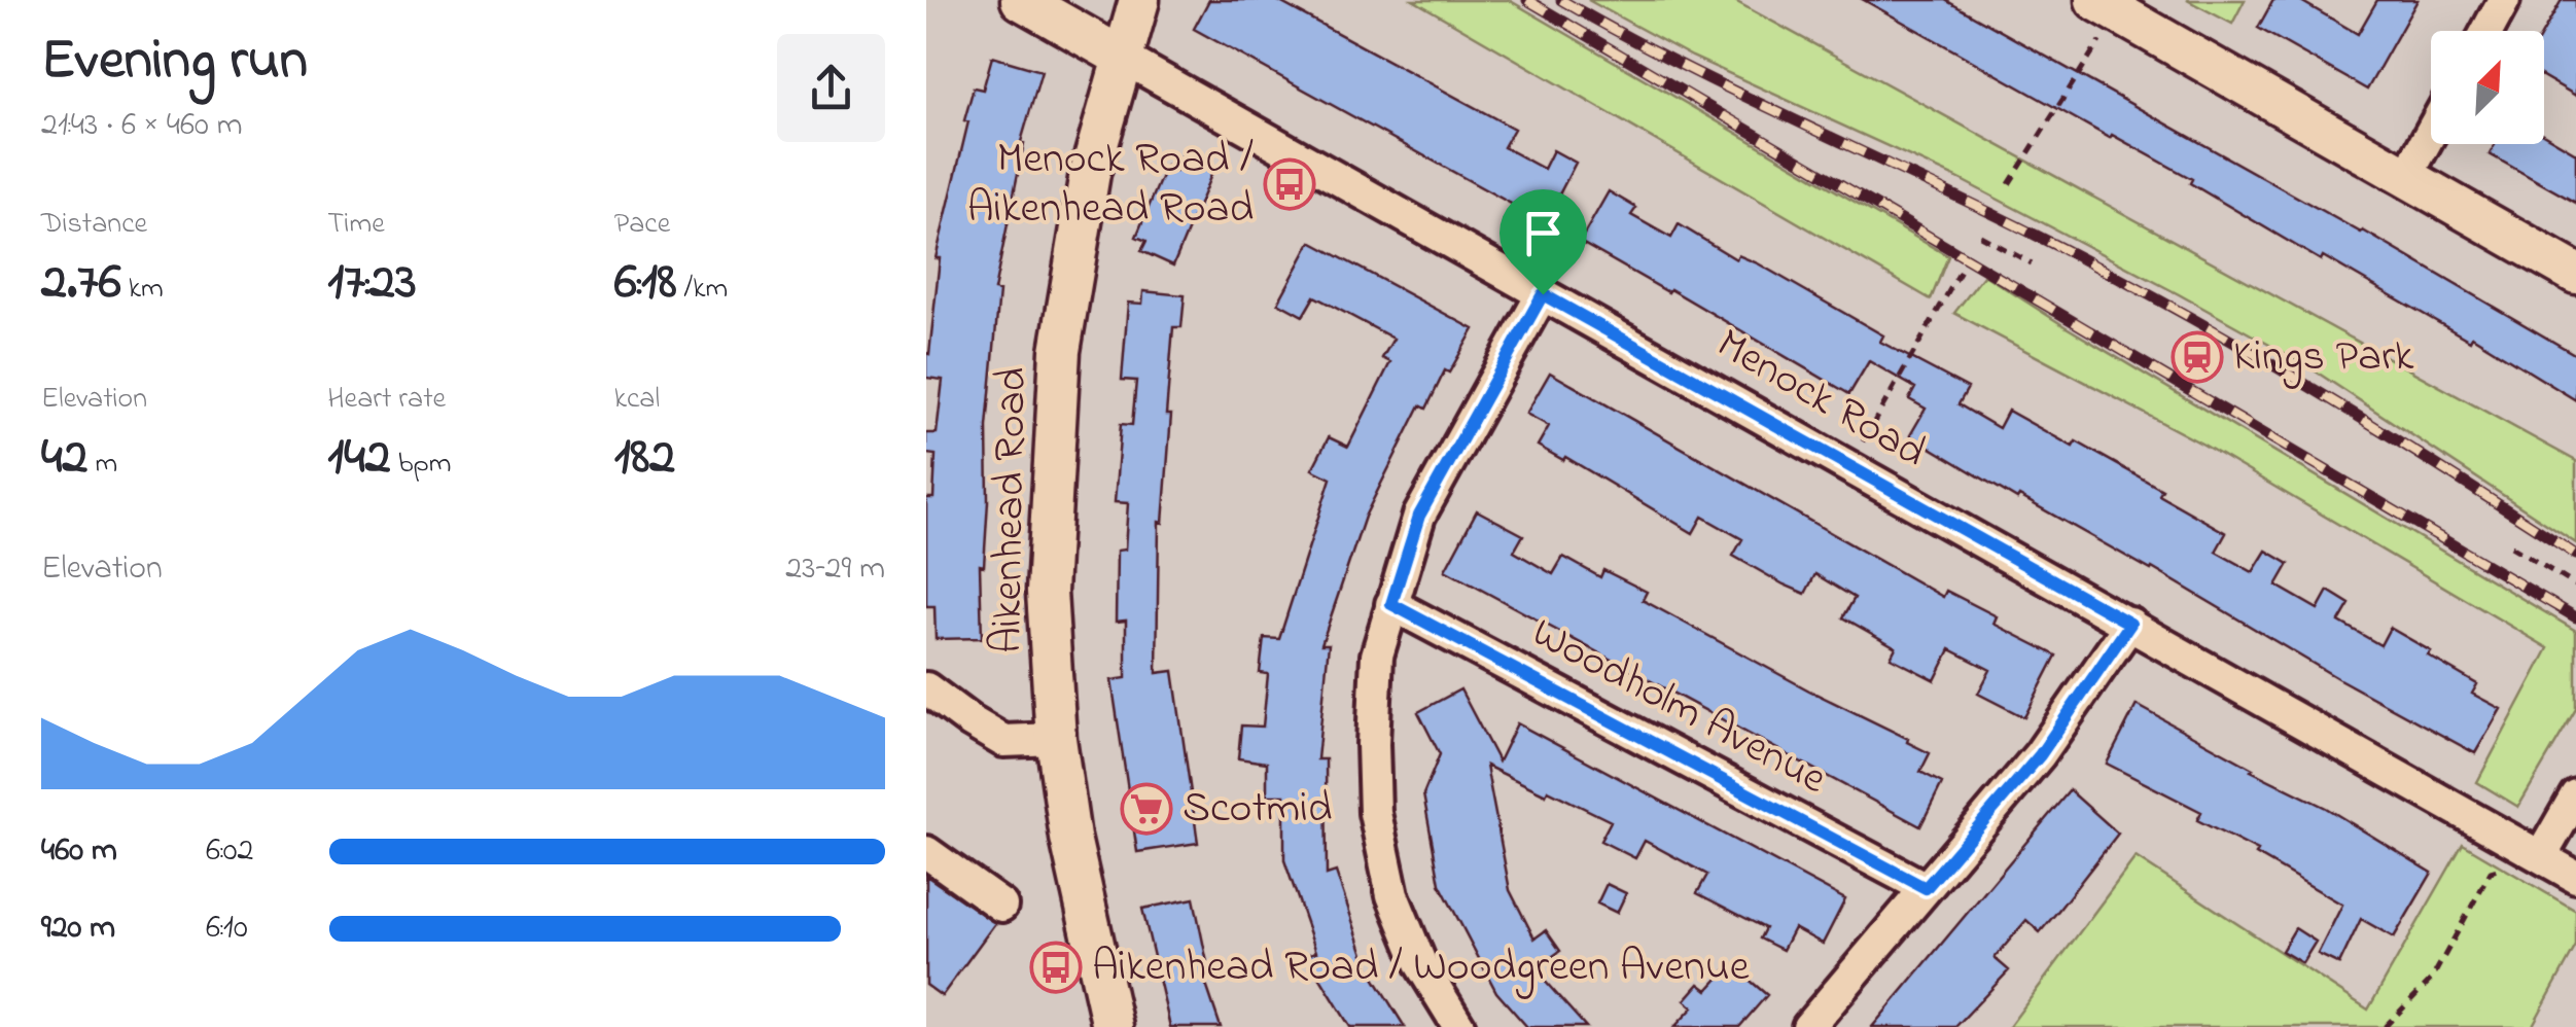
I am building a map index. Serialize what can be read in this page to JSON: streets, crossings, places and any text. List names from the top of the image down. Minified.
{"streets":{"main road":["Menock Road","Aikenhead Road"],"street":["Woodholm Avenue"]},"crossings":[["Menock Road","Aikenhead Road"]],"places":{"bus stop":["Menock Road / Aikenhead Road","Aikenhead Road / Woodgreen Avenue"],"station":["Kings Park"],"supermarket":["Scotmid"]},"north":"top right","page":{"heading":["Evening run","21:43 · 6 × 460 m"],"stats":[["Distance","2.76 km"],["Time","17:23"],["Pace","6:18 /km"],["Elevation","42 m"],["Heart rate","142 bpm"],["kcal","182"]],"chart":["Elevation","23–29 m"],"list":[{"name":"460 m","note":"6:02"},{"name":"920 m","note":"6:10"}]}}
